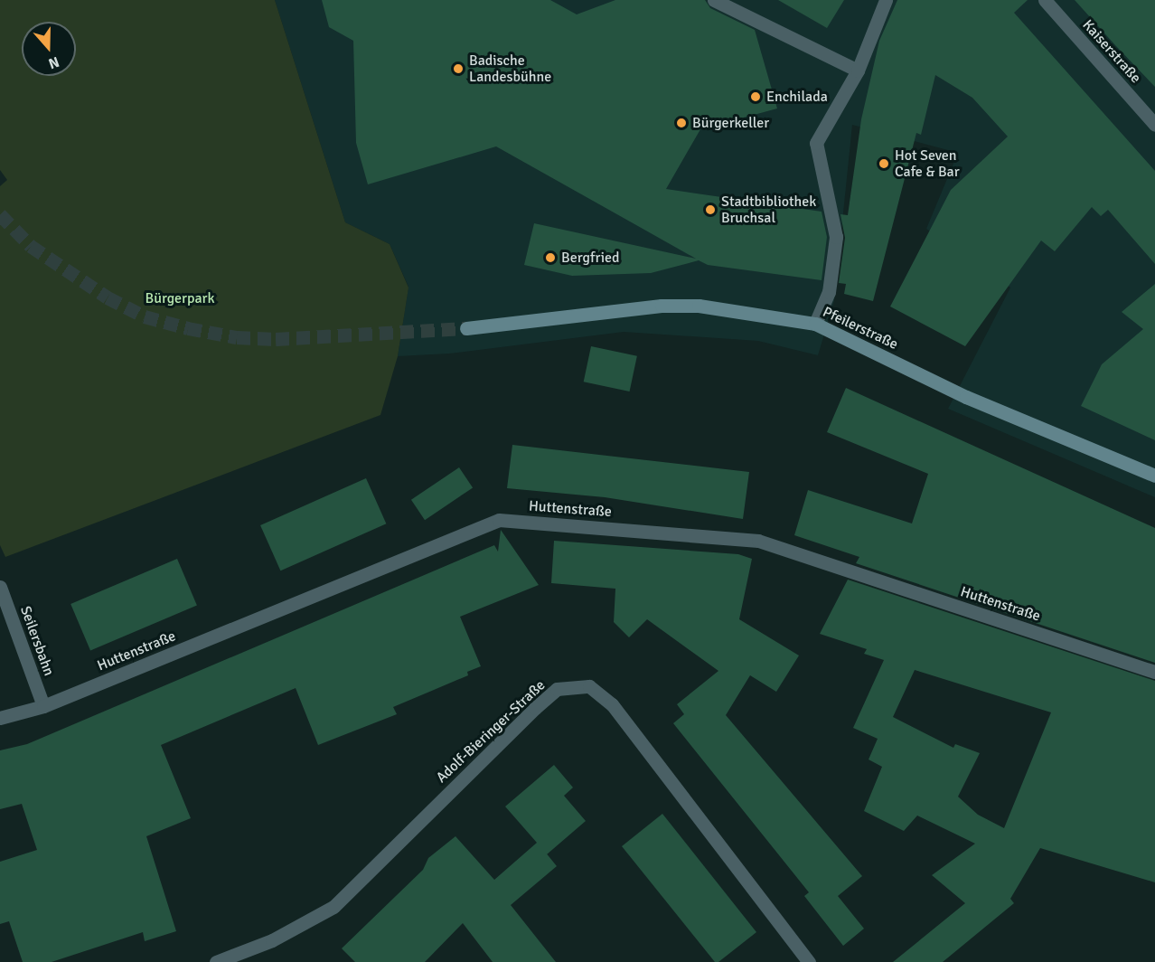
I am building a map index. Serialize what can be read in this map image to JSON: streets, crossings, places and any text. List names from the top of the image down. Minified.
{"streets":{"main road":["Pfeilerstraße"],"street":["Kaiserstraße","Huttenstraße","Seilersbahn","Adolf-Bieringer-Straße"]},"crossings":[["Huttenstraße","Seilersbahn"]],"parks":["Bürgerpark"],"places":["Badische Landesbühne","Enchilada","Bürgerkeller","Hot Seven Cafe & Bar","Stadtbibliothek Bruchsal","Bergfried"],"north":"bottom"}
